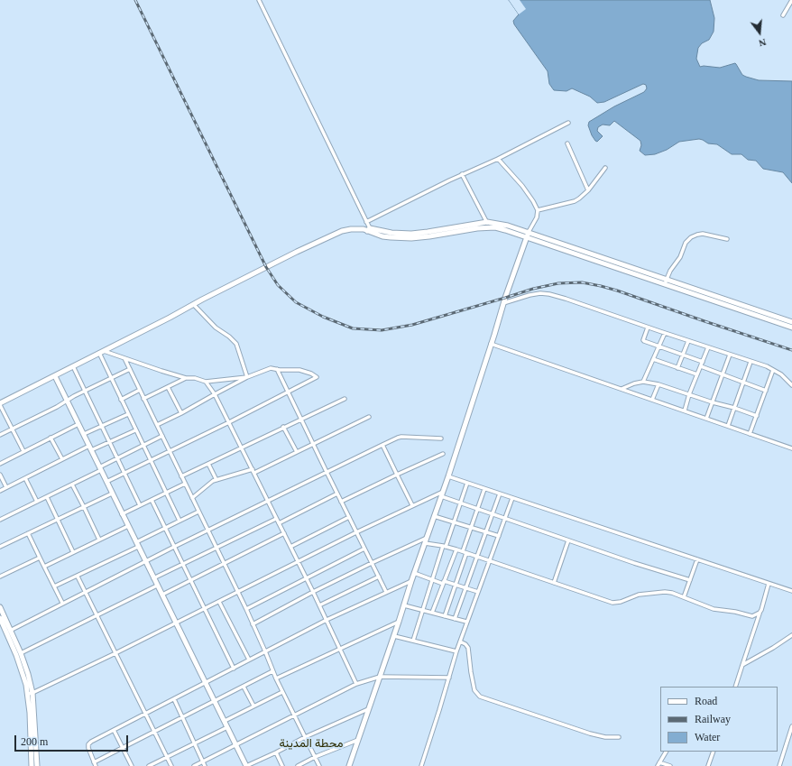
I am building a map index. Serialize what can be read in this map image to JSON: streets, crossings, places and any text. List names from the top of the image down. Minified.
{"districts":["محطة المدينة"],"legend":["Road","Railway","Water"],"scale_bar":"200 m","north":"bottom"}
